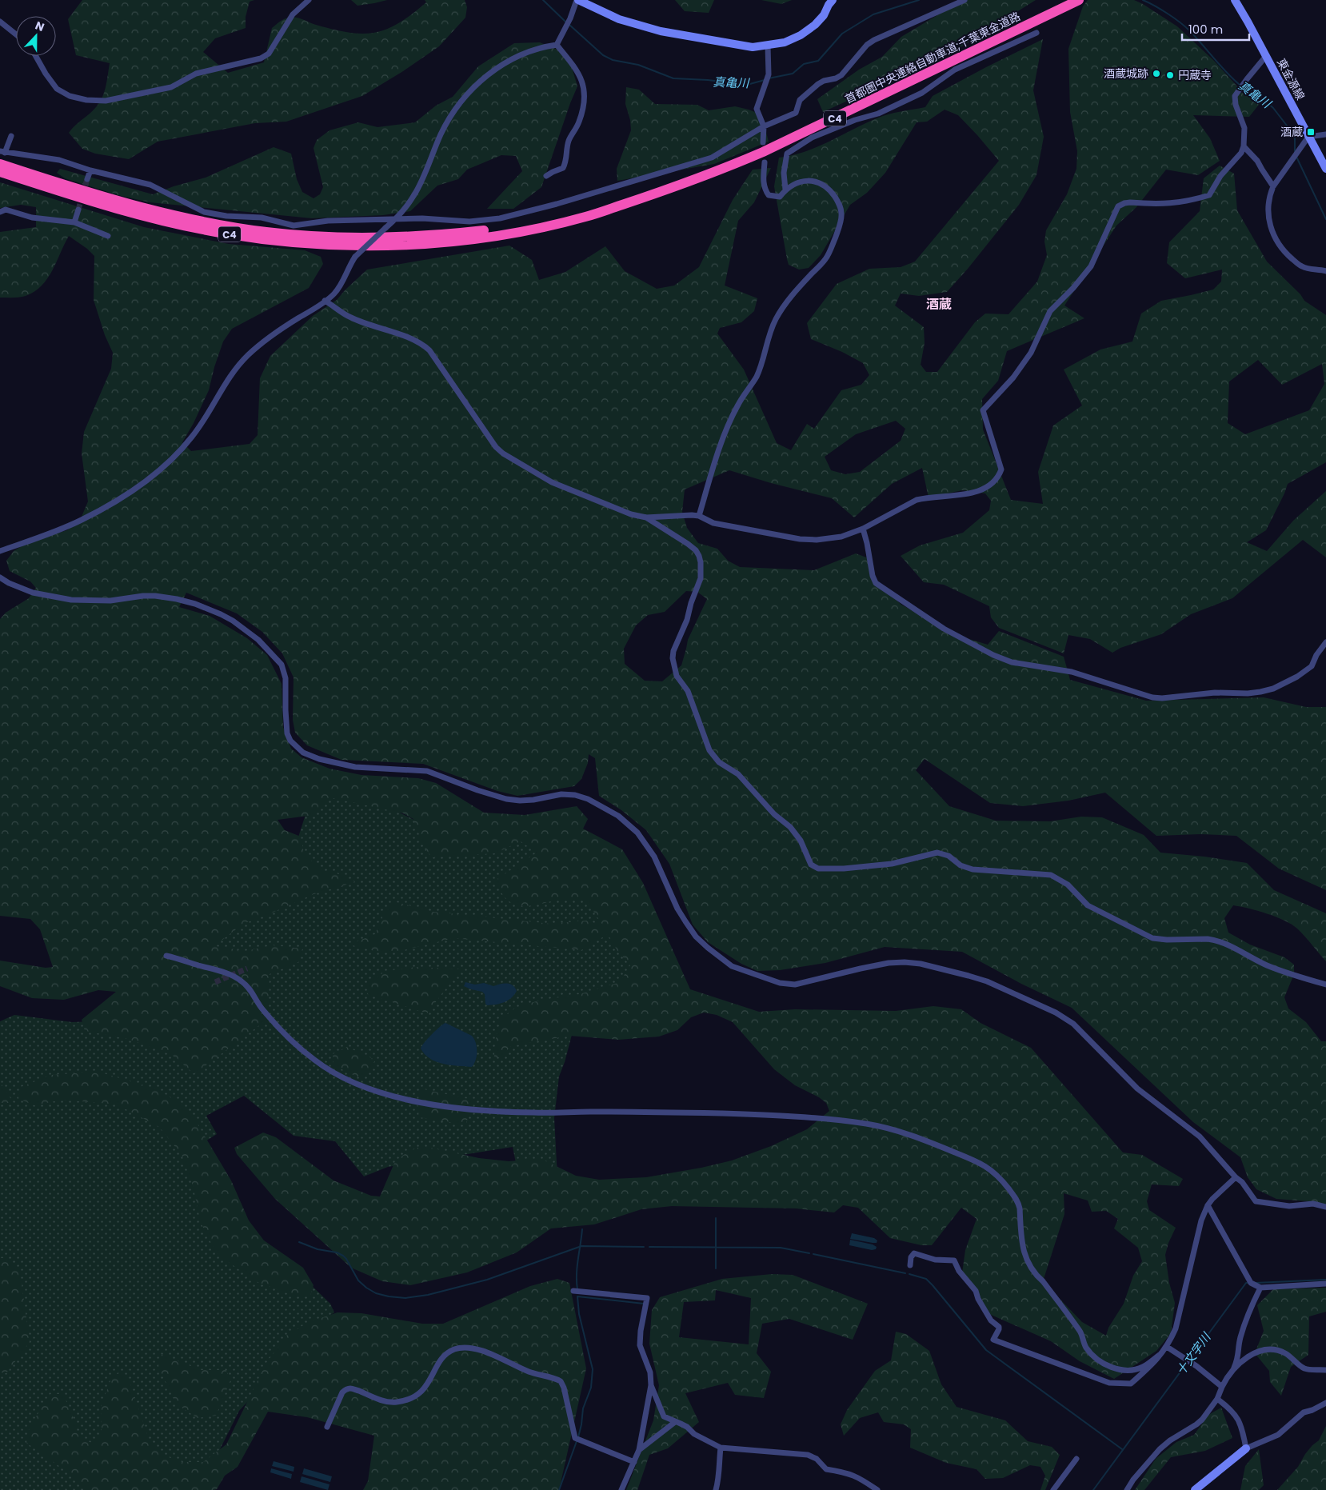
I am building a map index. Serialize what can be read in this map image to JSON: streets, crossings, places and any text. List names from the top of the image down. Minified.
{"streets":{"highway":["首都圏中央連絡自動車道;千葉東金道路","C4"],"street":["東金源線"]},"districts":["酒蔵"],"water":["真亀川","十文字川"],"places":{"other":["酒蔵城跡","円蔵寺"],"transit":["酒蔵"]},"scale_bar":"100 m","north":"top"}
